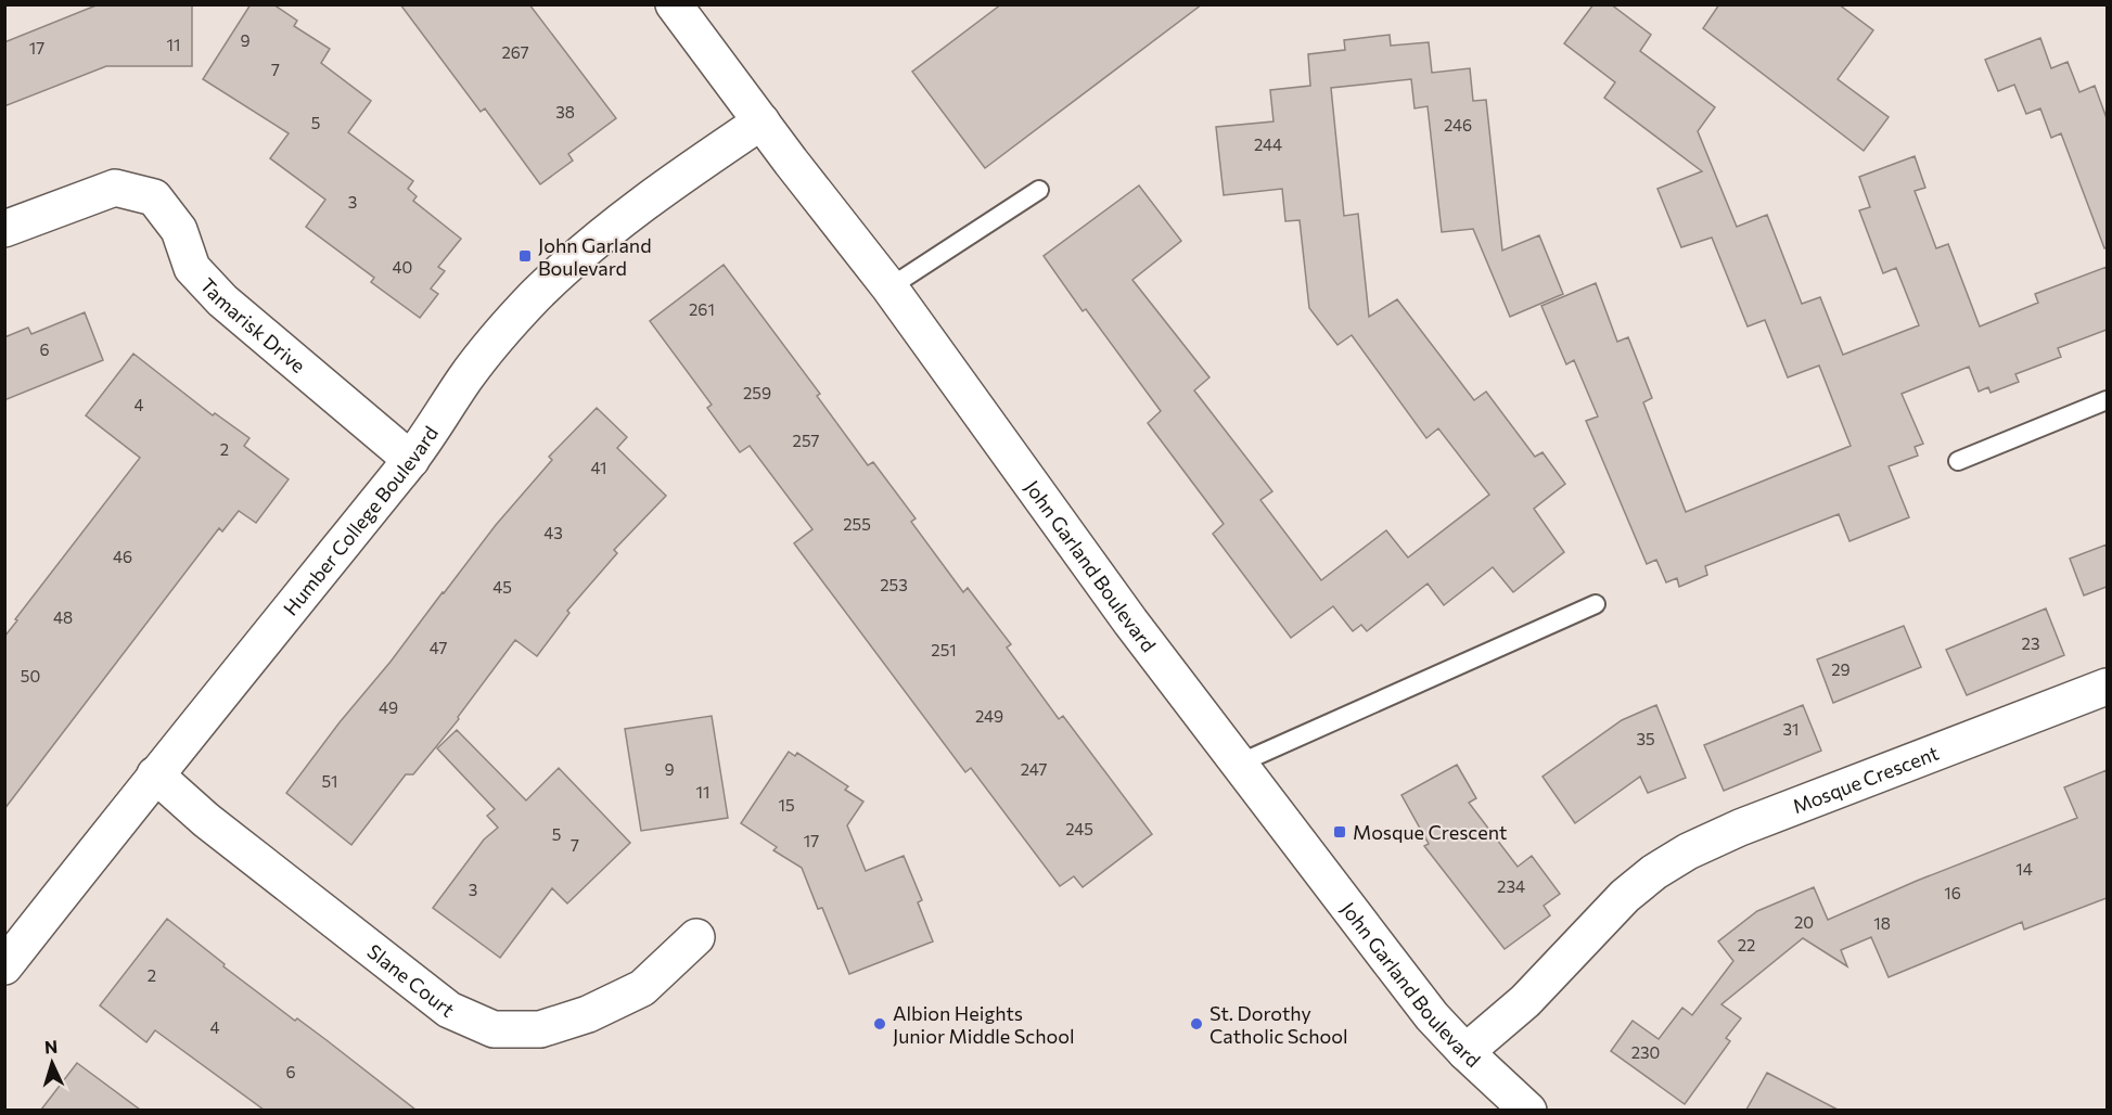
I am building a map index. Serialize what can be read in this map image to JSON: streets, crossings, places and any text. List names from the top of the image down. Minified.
{"streets":{"street":["Tamarisk Drive","Humber College Boulevard","John Garland Boulevard","Mosque Crescent","Slane Court"]},"crossings":[["Tamarisk Drive","Humber College Boulevard"],["Humber College Boulevard","John Garland Boulevard"],["Humber College Boulevard","Slane Court"],["John Garland Boulevard","Mosque Crescent"]],"places":{"transit":["John Garland Boulevard","Mosque Crescent"],"other":["Albion Heights Junior Middle School","St. Dorothy Catholic School"]},"house_numbers":["9","11","17","267","7","38","5","246","244","3","40","261","6","259","4","257","2","41","255","43","46","253","45","48","23","47","251","29","50","49","249","31","35","9","247","51","11","15","245","5","17","7","14","234","3","16","20","18","22","2","4","230","6"],"north":"top"}
